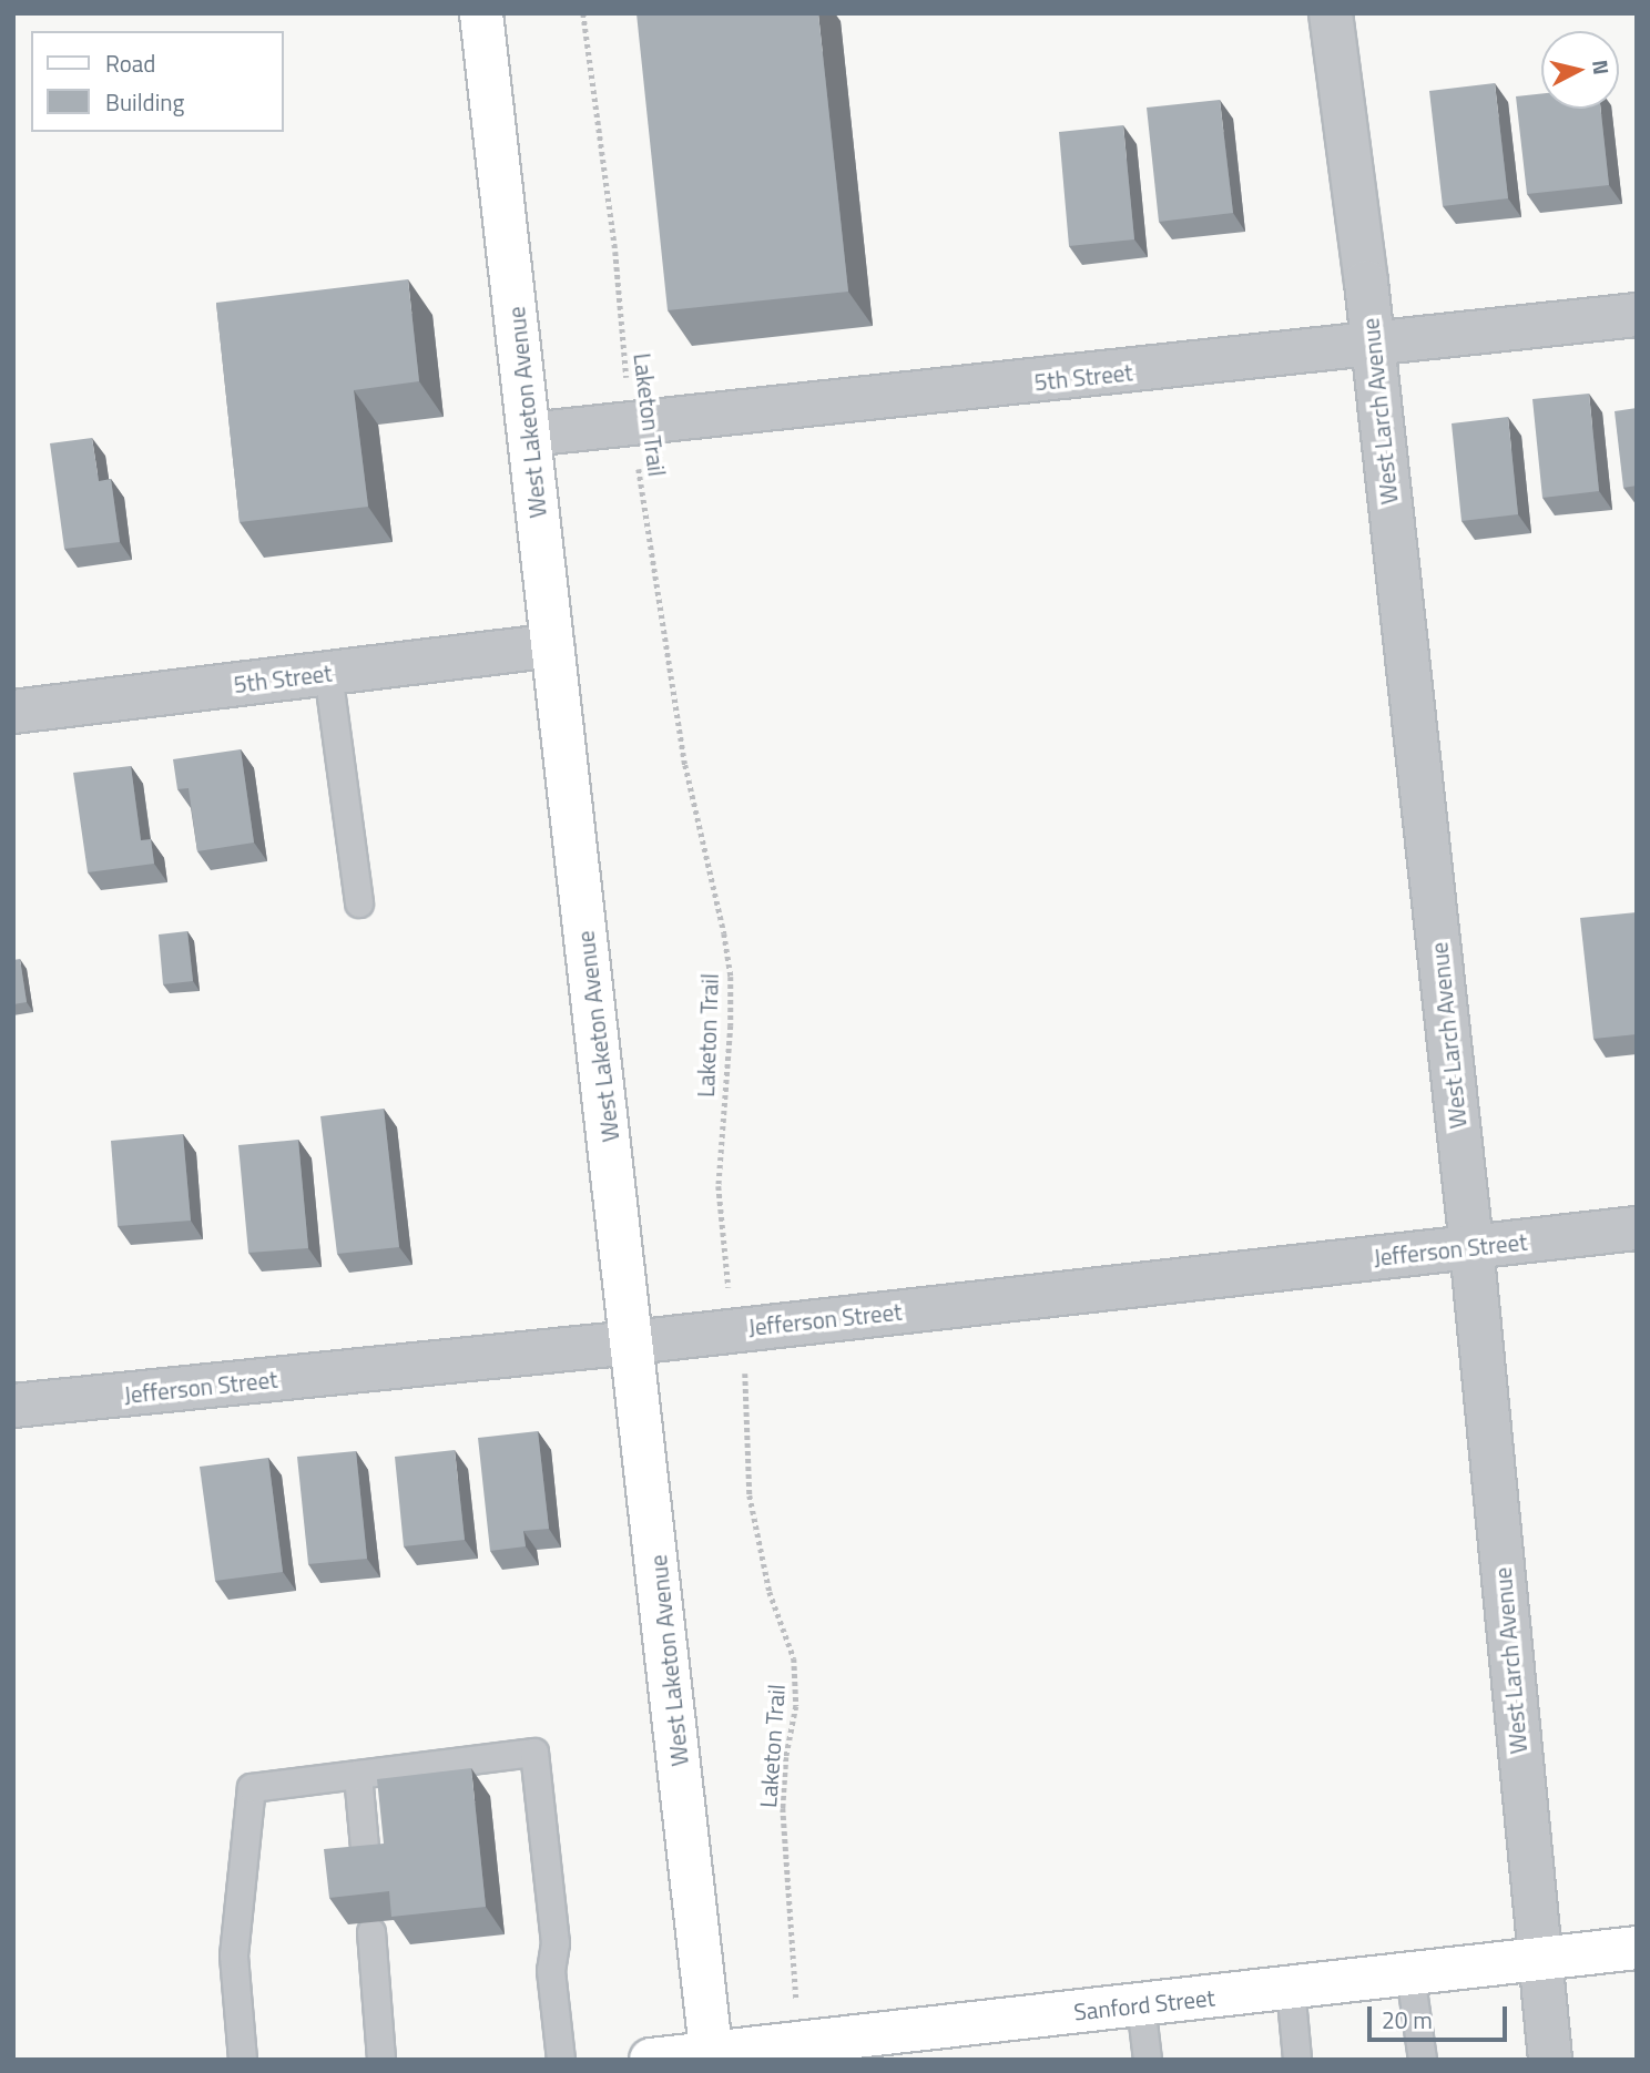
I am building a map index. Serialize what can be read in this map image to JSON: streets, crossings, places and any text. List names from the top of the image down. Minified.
{"streets":{"main road":["West Laketon Avenue","Sanford Street"],"street":["5th Street","West Larch Avenue","Jefferson Street"],"path":["Laketon Trail"]},"crossings":[["5th Street","West Larch Avenue"],["5th Street","West Laketon Avenue"],["5th Street","Laketon Trail"],["West Larch Avenue","Jefferson Street"],["West Larch Avenue","Sanford Street"],["West Laketon Avenue","Jefferson Street"],["West Laketon Avenue","Sanford Street"],["Laketon Trail","Jefferson Street"],["Laketon Trail","Sanford Street"]],"legend":["Road","Building"],"scale_bar":"20 m","north":"right"}
